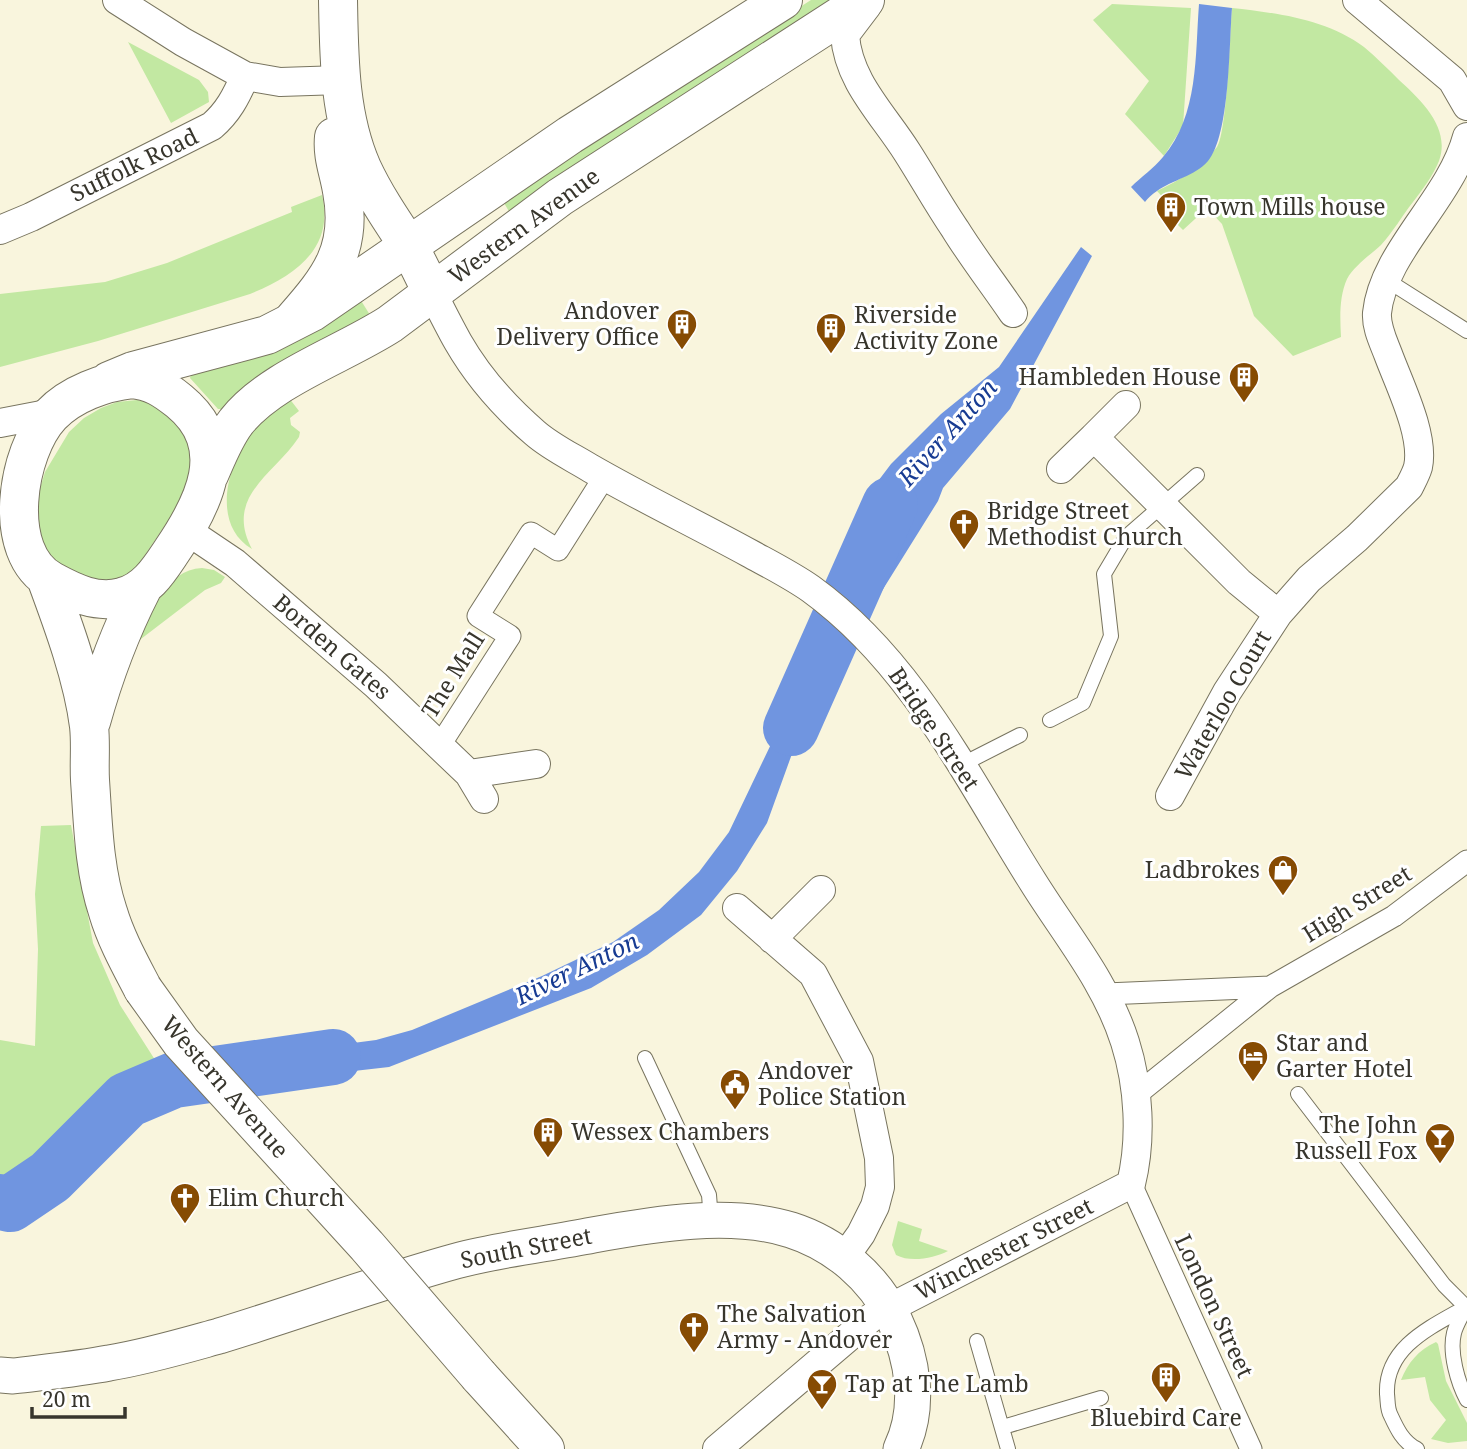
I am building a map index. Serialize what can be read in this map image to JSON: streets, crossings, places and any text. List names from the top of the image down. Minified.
{"streets":{"main road":["Western Avenue"],"street":["Suffolk Road","Borden Gates","The Mall","Waterloo Court","Bridge Street","High Street","South Street","Winchester Street","London Street"]},"crossings":[["Western Avenue","Borden Gates"],["Western Avenue","Bridge Street"],["Borden Gates","The Mall"],["The Mall","Bridge Street"],["Bridge Street","High Street"],["Bridge Street","Winchester Street"],["Bridge Street","London Street"],["South Street","Winchester Street"],["Winchester Street","London Street"]],"water":["River Anton"],"places":{"building":["Town Mills house","Andover Delivery Office","Riverside Activity Zone","Hambleden House","Wessex Chambers","Bluebird Care"],"church":["Bridge Street Methodist Church","Elim Church","The Salvation Army - Andover"],"shop":["Ladbrokes"],"hotel":["Star and Garter Hotel"],"public building":["Andover Police Station"],"bar":["The John Russell Fox","Tap at The Lamb"]},"scale_bar":"20 m"}
